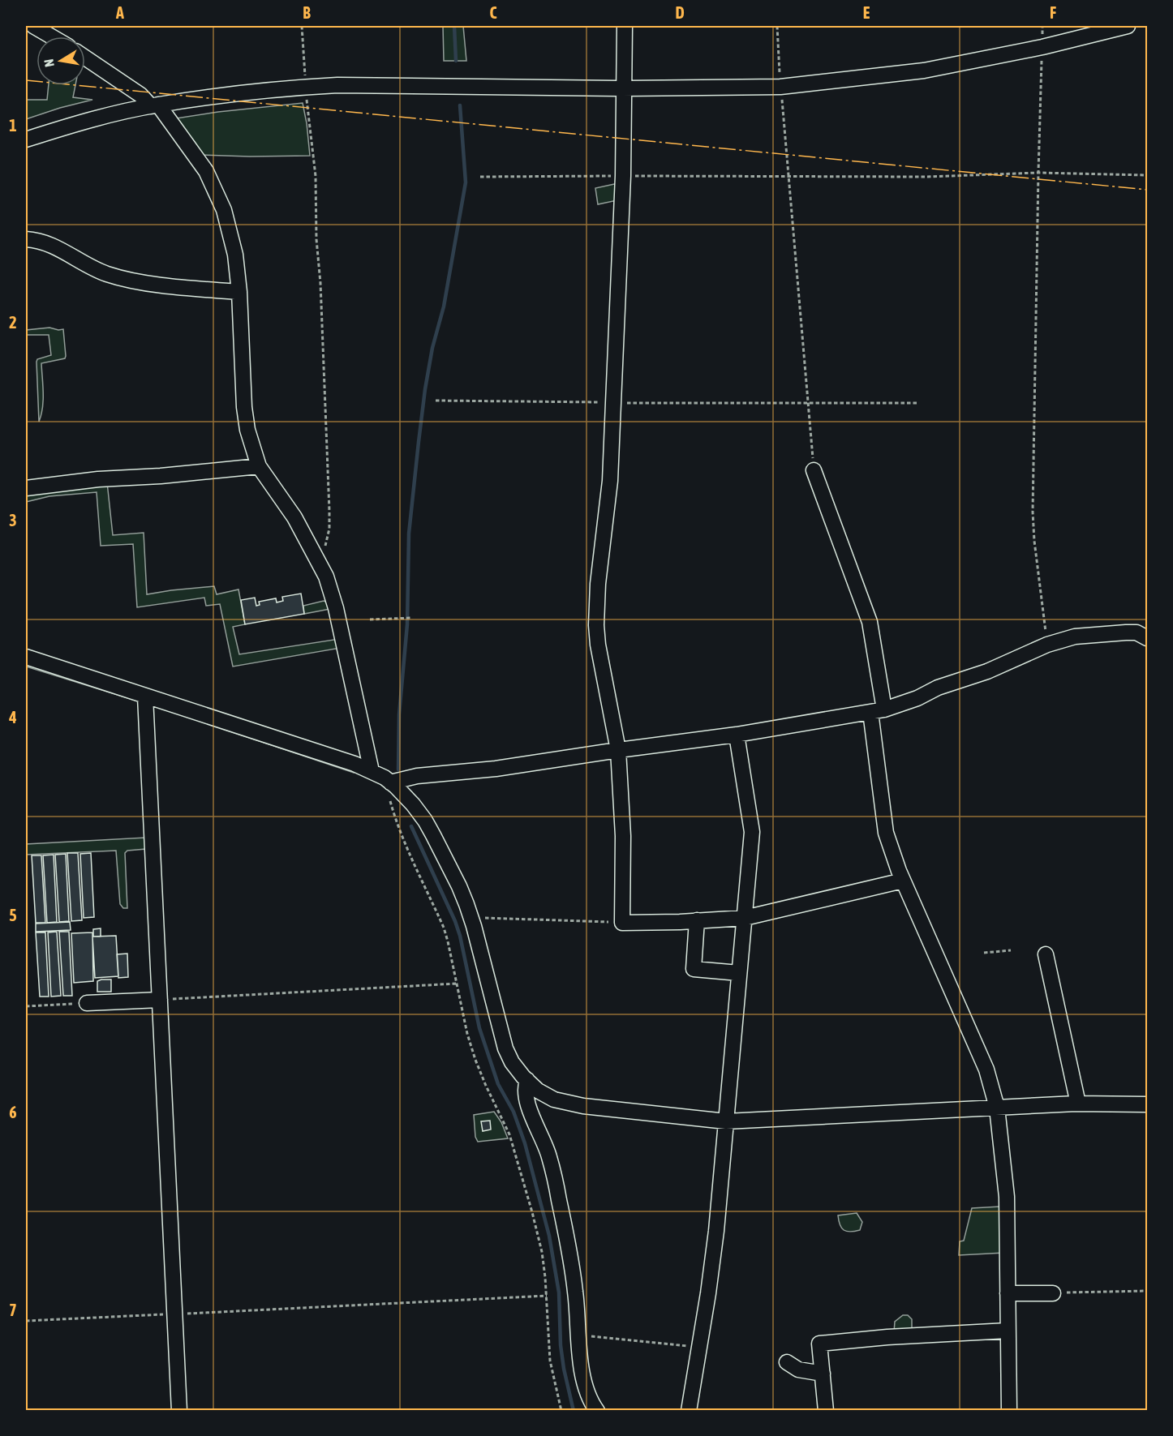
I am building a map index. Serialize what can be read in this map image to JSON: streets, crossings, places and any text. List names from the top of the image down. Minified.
{"north":"left","grid":{"columns":["A","B","C","D","E","F"],"rows":["1","2","3","4","5","6","7"]}}
